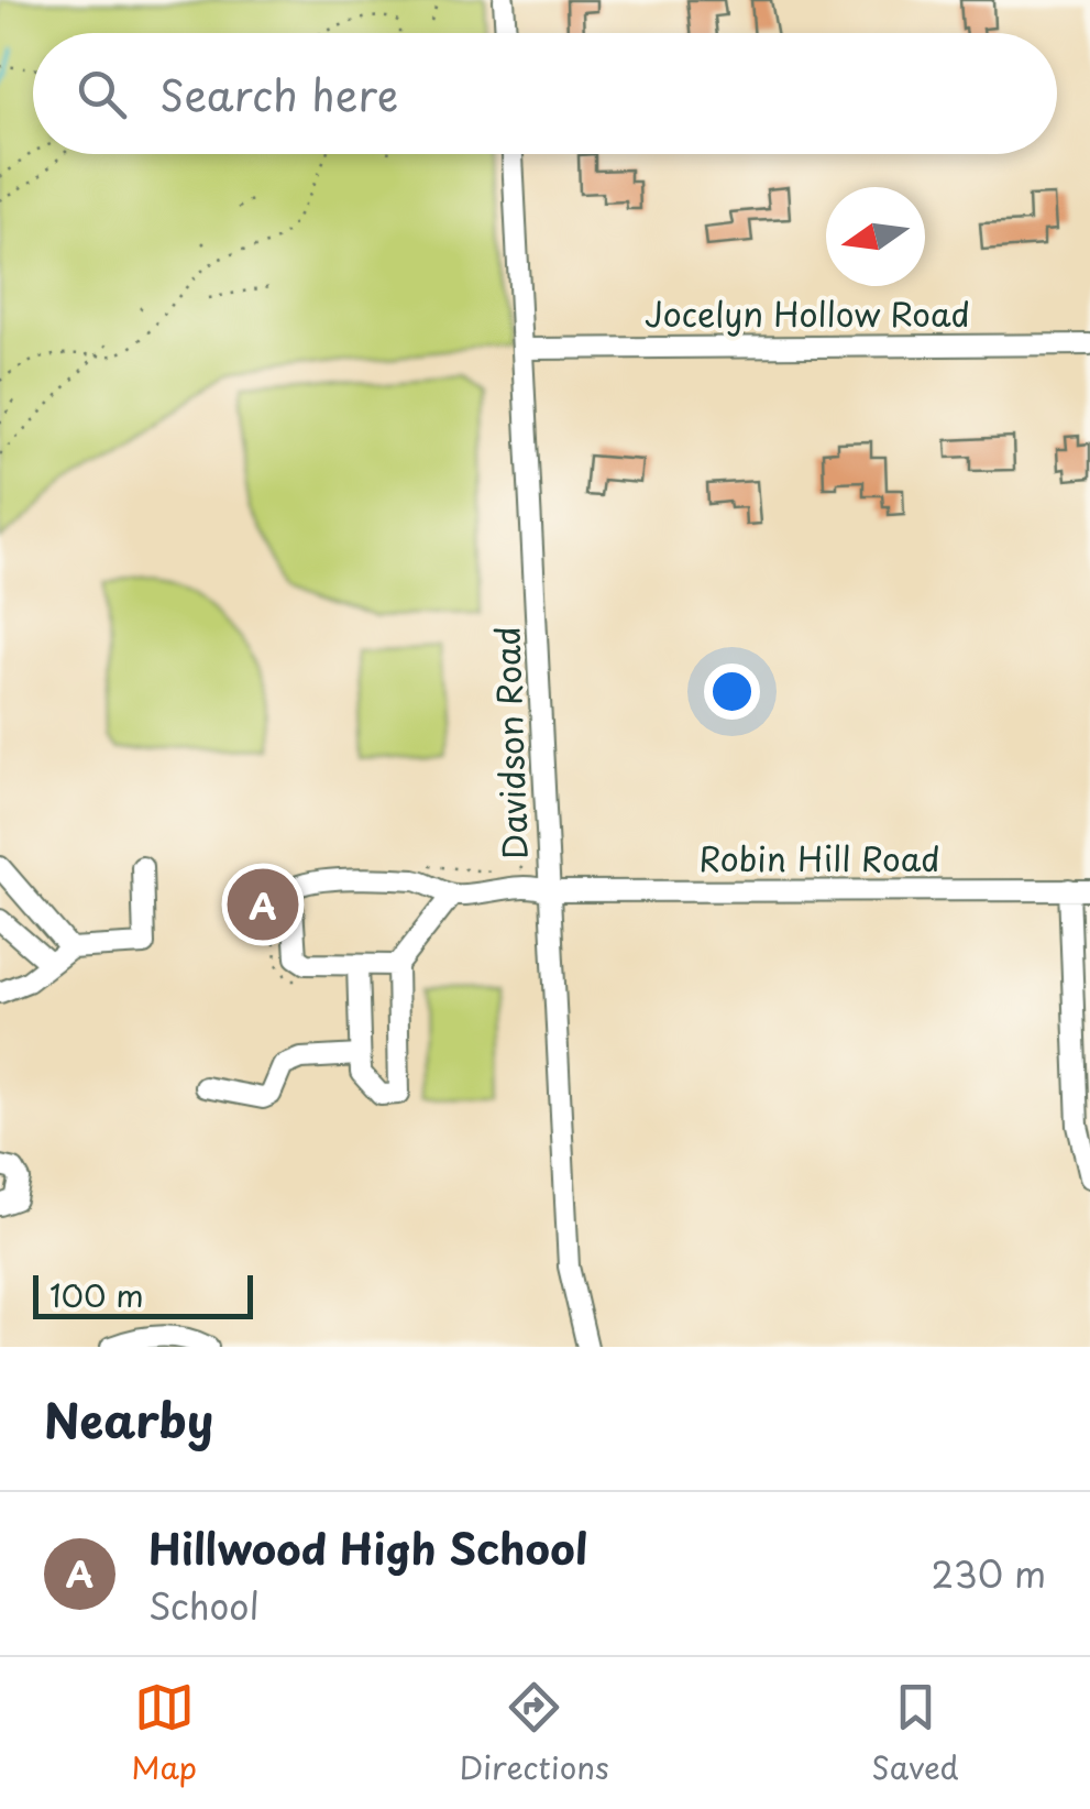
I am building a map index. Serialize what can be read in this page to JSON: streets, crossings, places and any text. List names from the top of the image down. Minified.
{"streets":{"street":["Jocelyn Hollow Road","Davidson Road","Robin Hill Road"]},"crossings":[["Jocelyn Hollow Road","Davidson Road"],["Davidson Road","Robin Hill Road"]],"scale_bar":"100 m","north":"left","page":{"search":"Search here","pins":"A","scale":"100 m","heading":"Nearby","list":[{"mark":"A","name":"Hillwood High School","note":"School","value":"230 m"}],"nav":["Map","Directions","Saved"]}}
